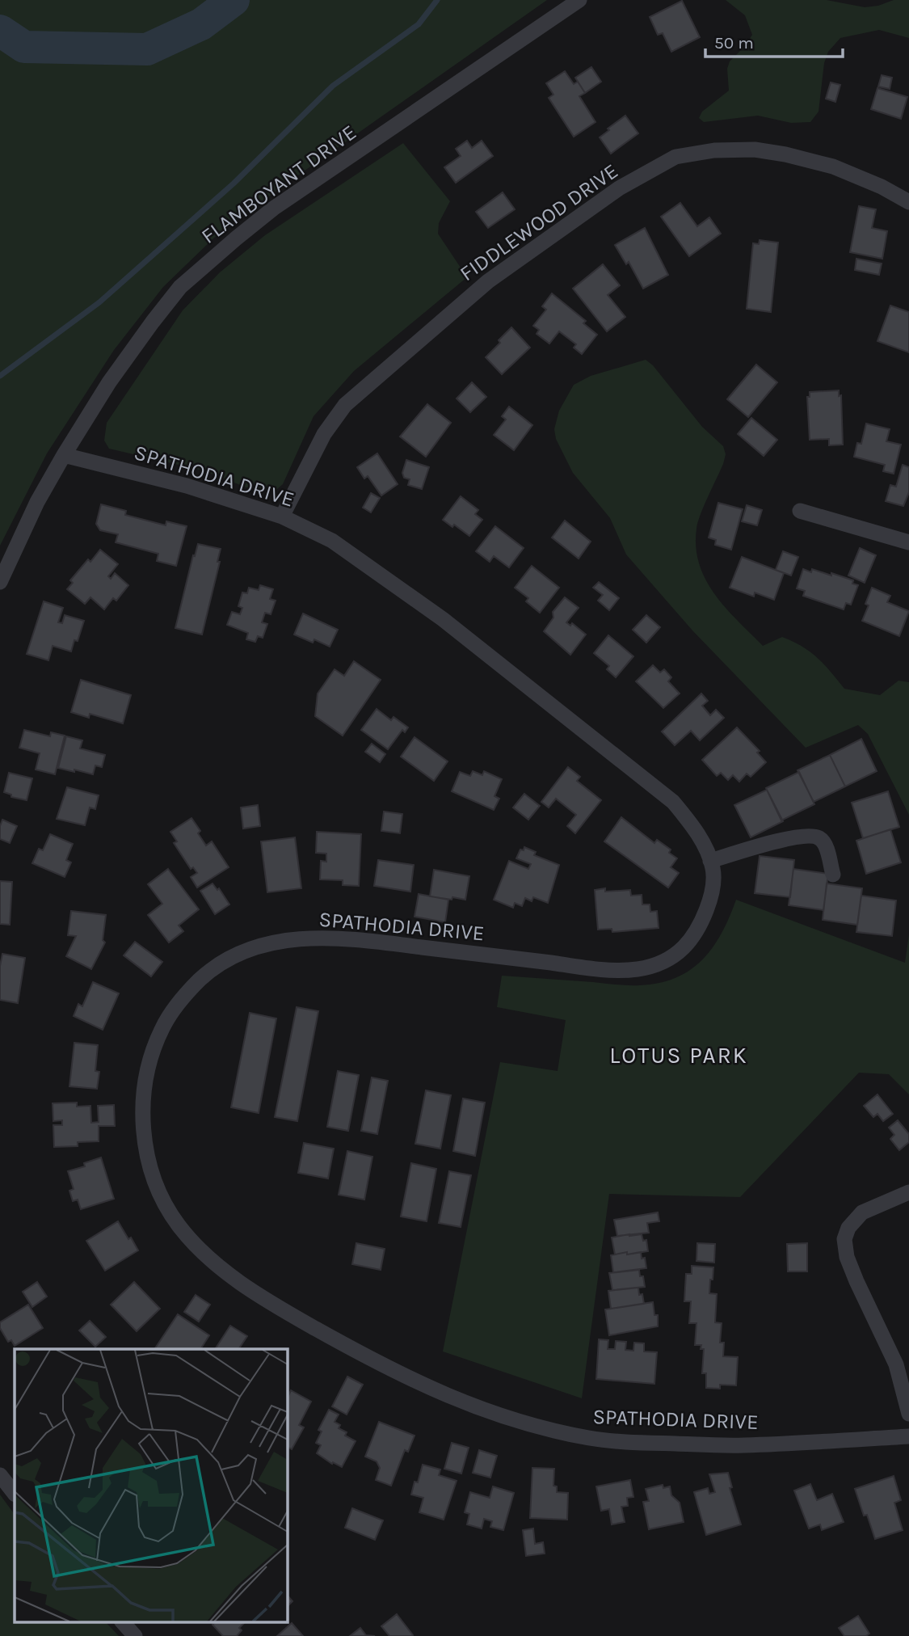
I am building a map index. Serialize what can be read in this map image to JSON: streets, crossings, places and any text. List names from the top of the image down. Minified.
{"streets":{"street":["FLAMBOYANT DRIVE","FIDDLEWOOD DRIVE","SPATHODIA DRIVE"]},"crossings":[["FLAMBOYANT DRIVE","SPATHODIA DRIVE"],["FIDDLEWOOD DRIVE","SPATHODIA DRIVE"]],"districts":["LOTUS PARK"],"scale_bar":"50 m"}
